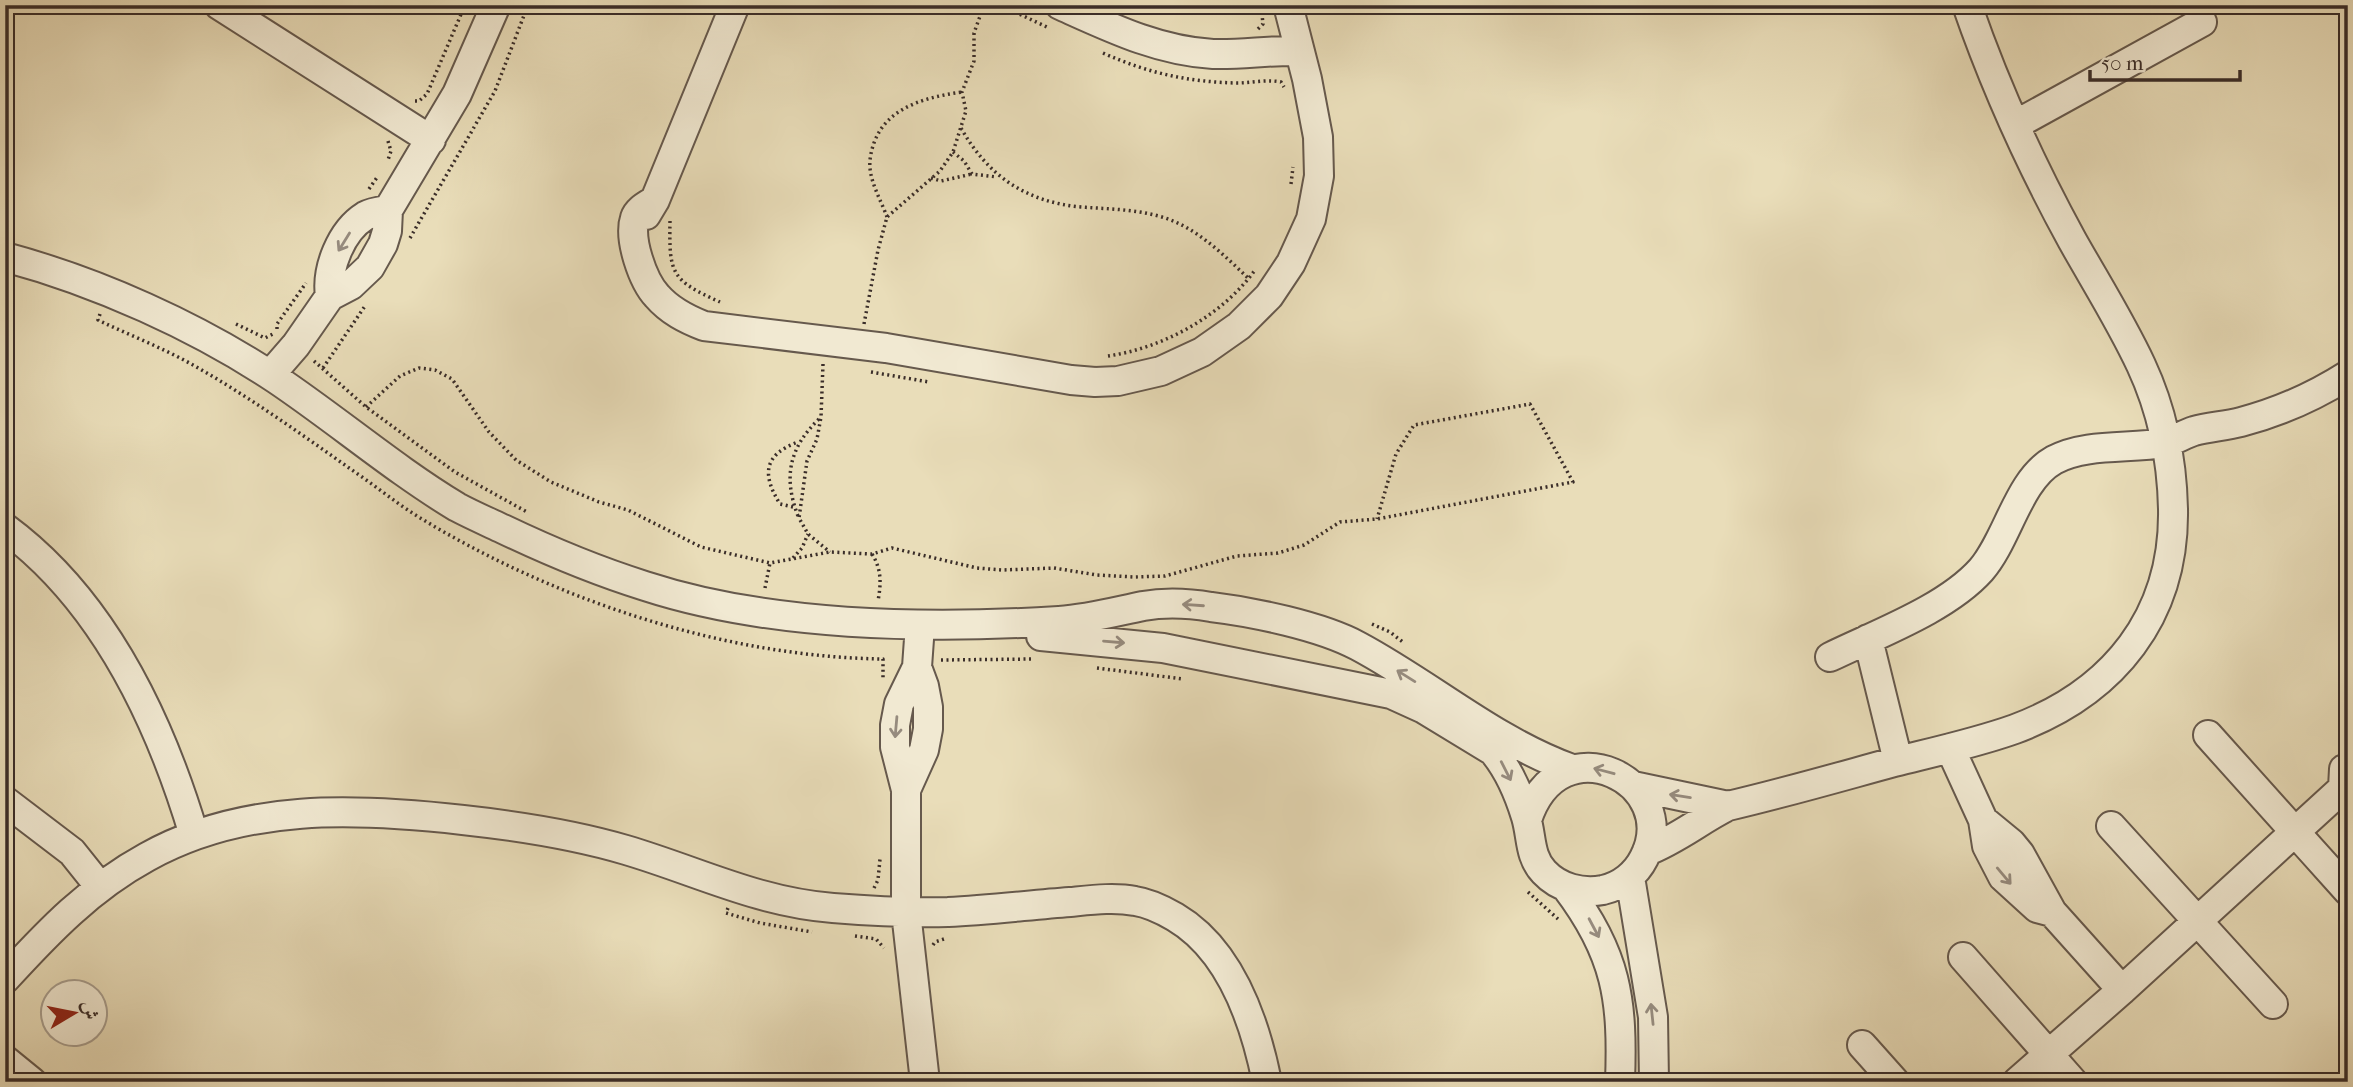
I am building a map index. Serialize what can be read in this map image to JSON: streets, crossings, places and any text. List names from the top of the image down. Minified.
{"scale_bar":"50 m","north":"right"}
